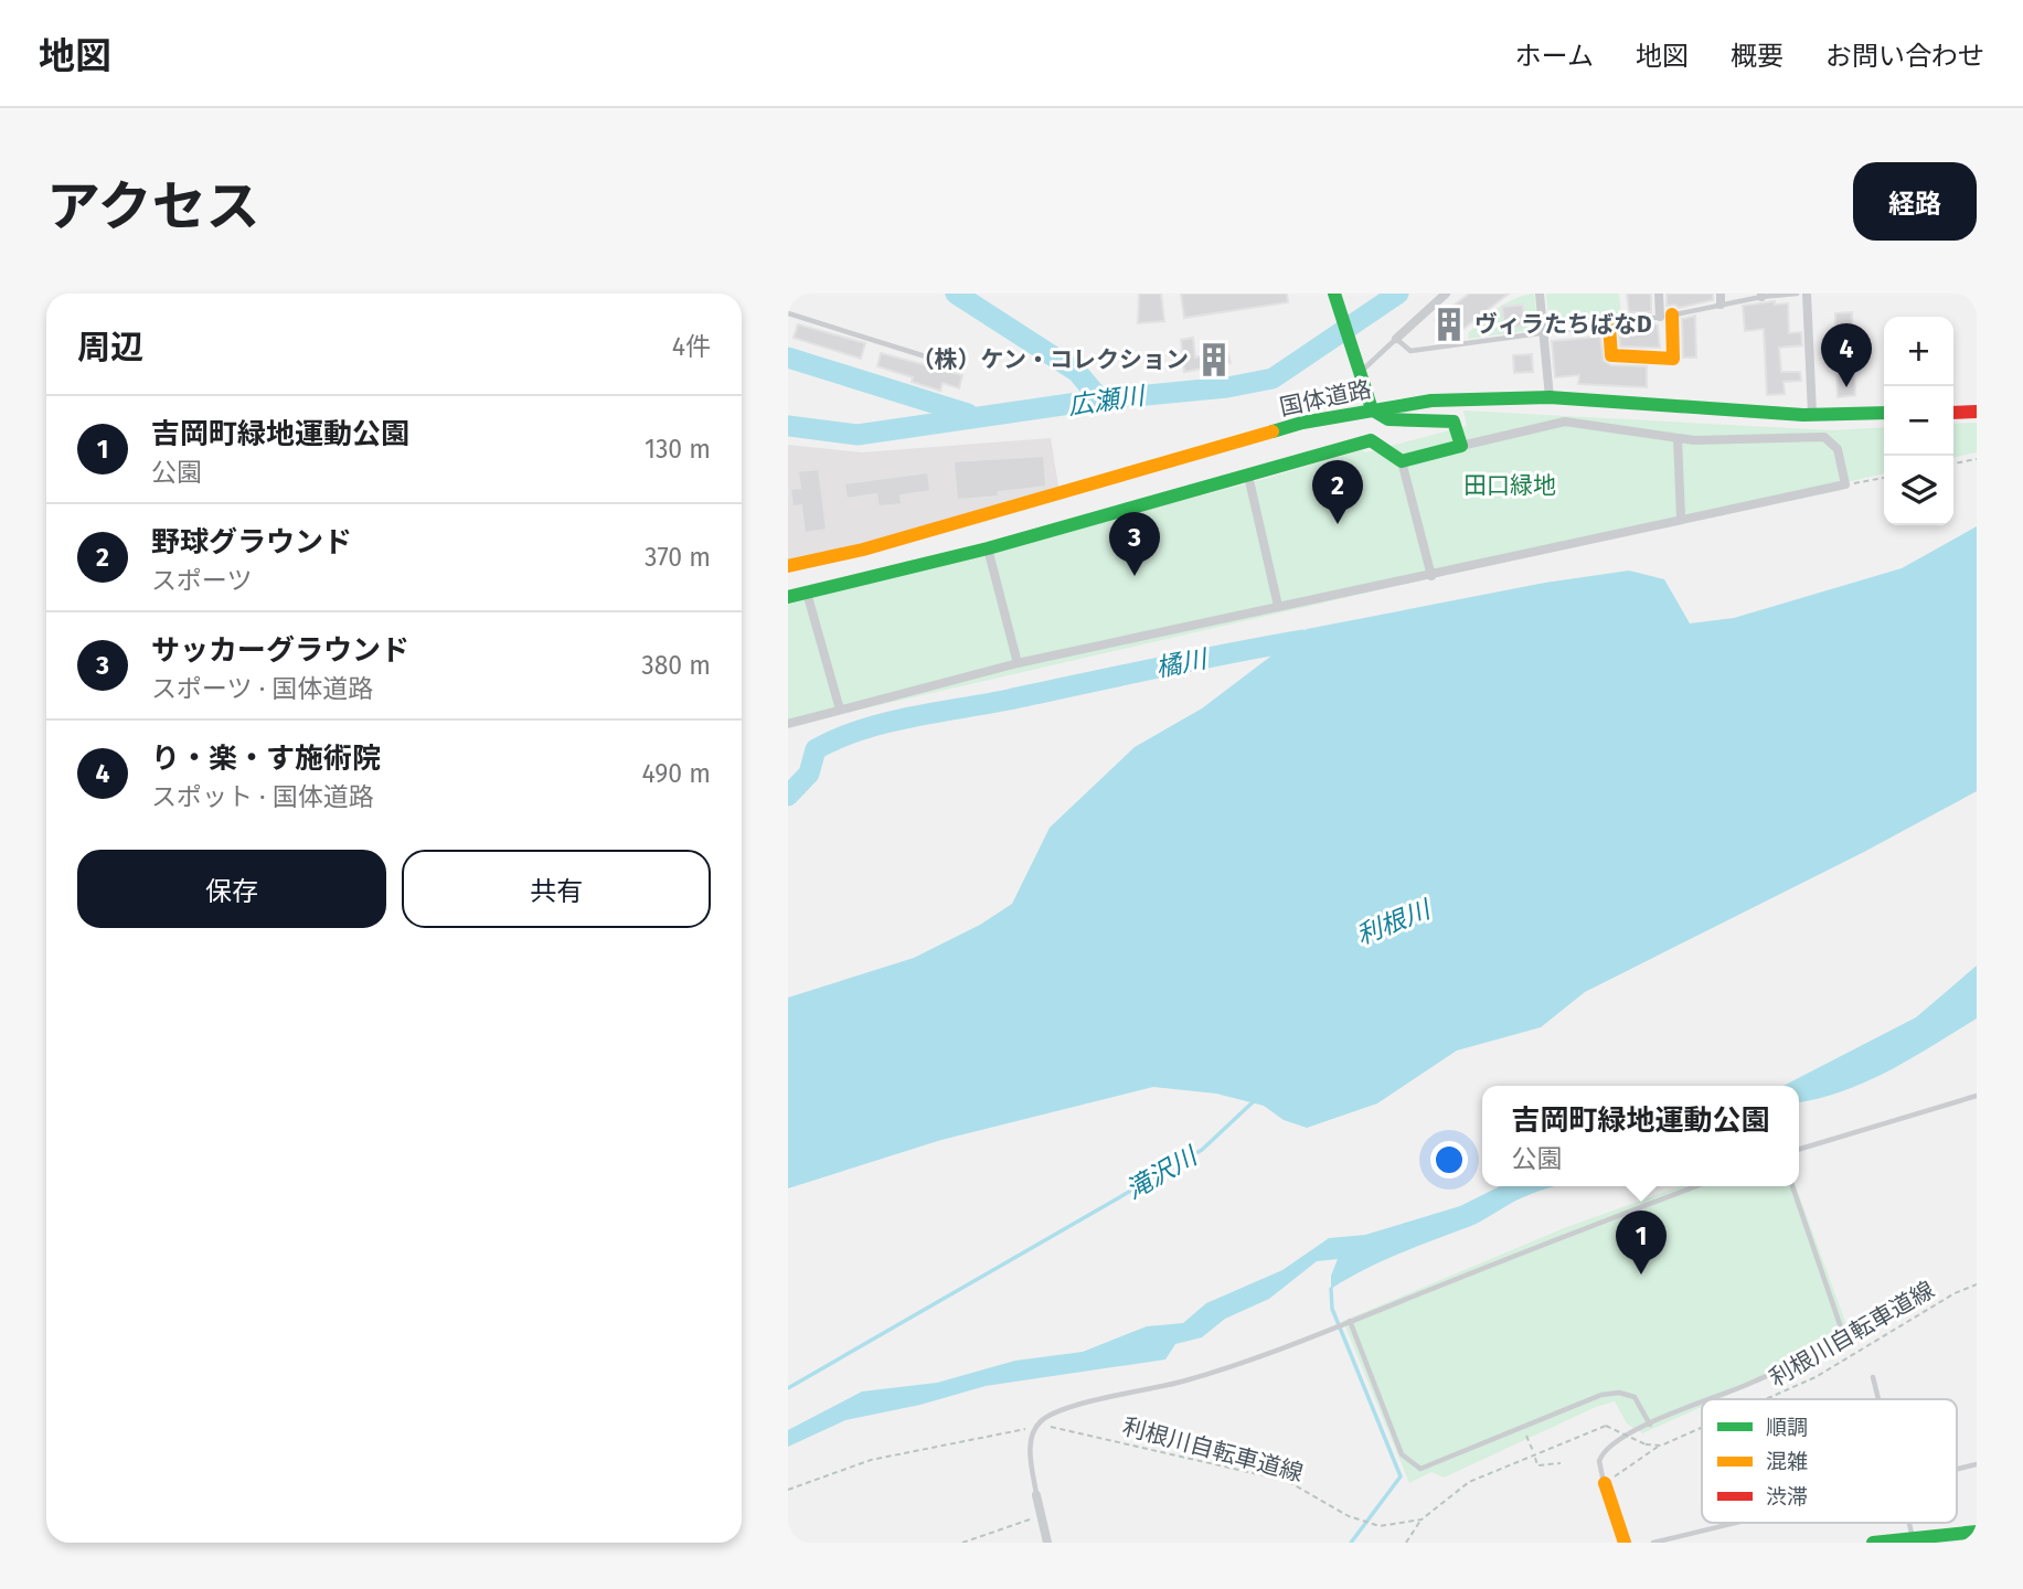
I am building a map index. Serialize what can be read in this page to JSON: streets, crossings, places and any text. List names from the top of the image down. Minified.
{"streets":{"street":["国体道路"],"path":["利根川自転車道線"]},"water":["広瀬川","橘川","利根川","滝沢川"],"parks":["田口緑地"],"places":{"building":["ヴィラたちばなD","（株）ケン・コレクション"]},"legend":["順調","混雑","渋滞"],"page":{"header":"地図","nav":["ホーム","地図","概要","お問い合わせ"],"title":"アクセス","buttons":["経路",["保存","共有"]],"heading":["周辺","4件"],"map_buttons":["+","−"],"pins":["4","2","3","1"],"list":[{"mark":"1","name":"吉岡町緑地運動公園","note":"公園","value":"130 m"},{"mark":"2","name":"野球グラウンド","note":"スポーツ","value":"370 m"},{"mark":"3","name":"サッカーグラウンド","note":"スポーツ · 国体道路","value":"380 m"},{"mark":"4","name":"り・楽・す施術院","note":"スポット · 国体道路","value":"490 m"}],"popup":["吉岡町緑地運動公園","公園"]}}
